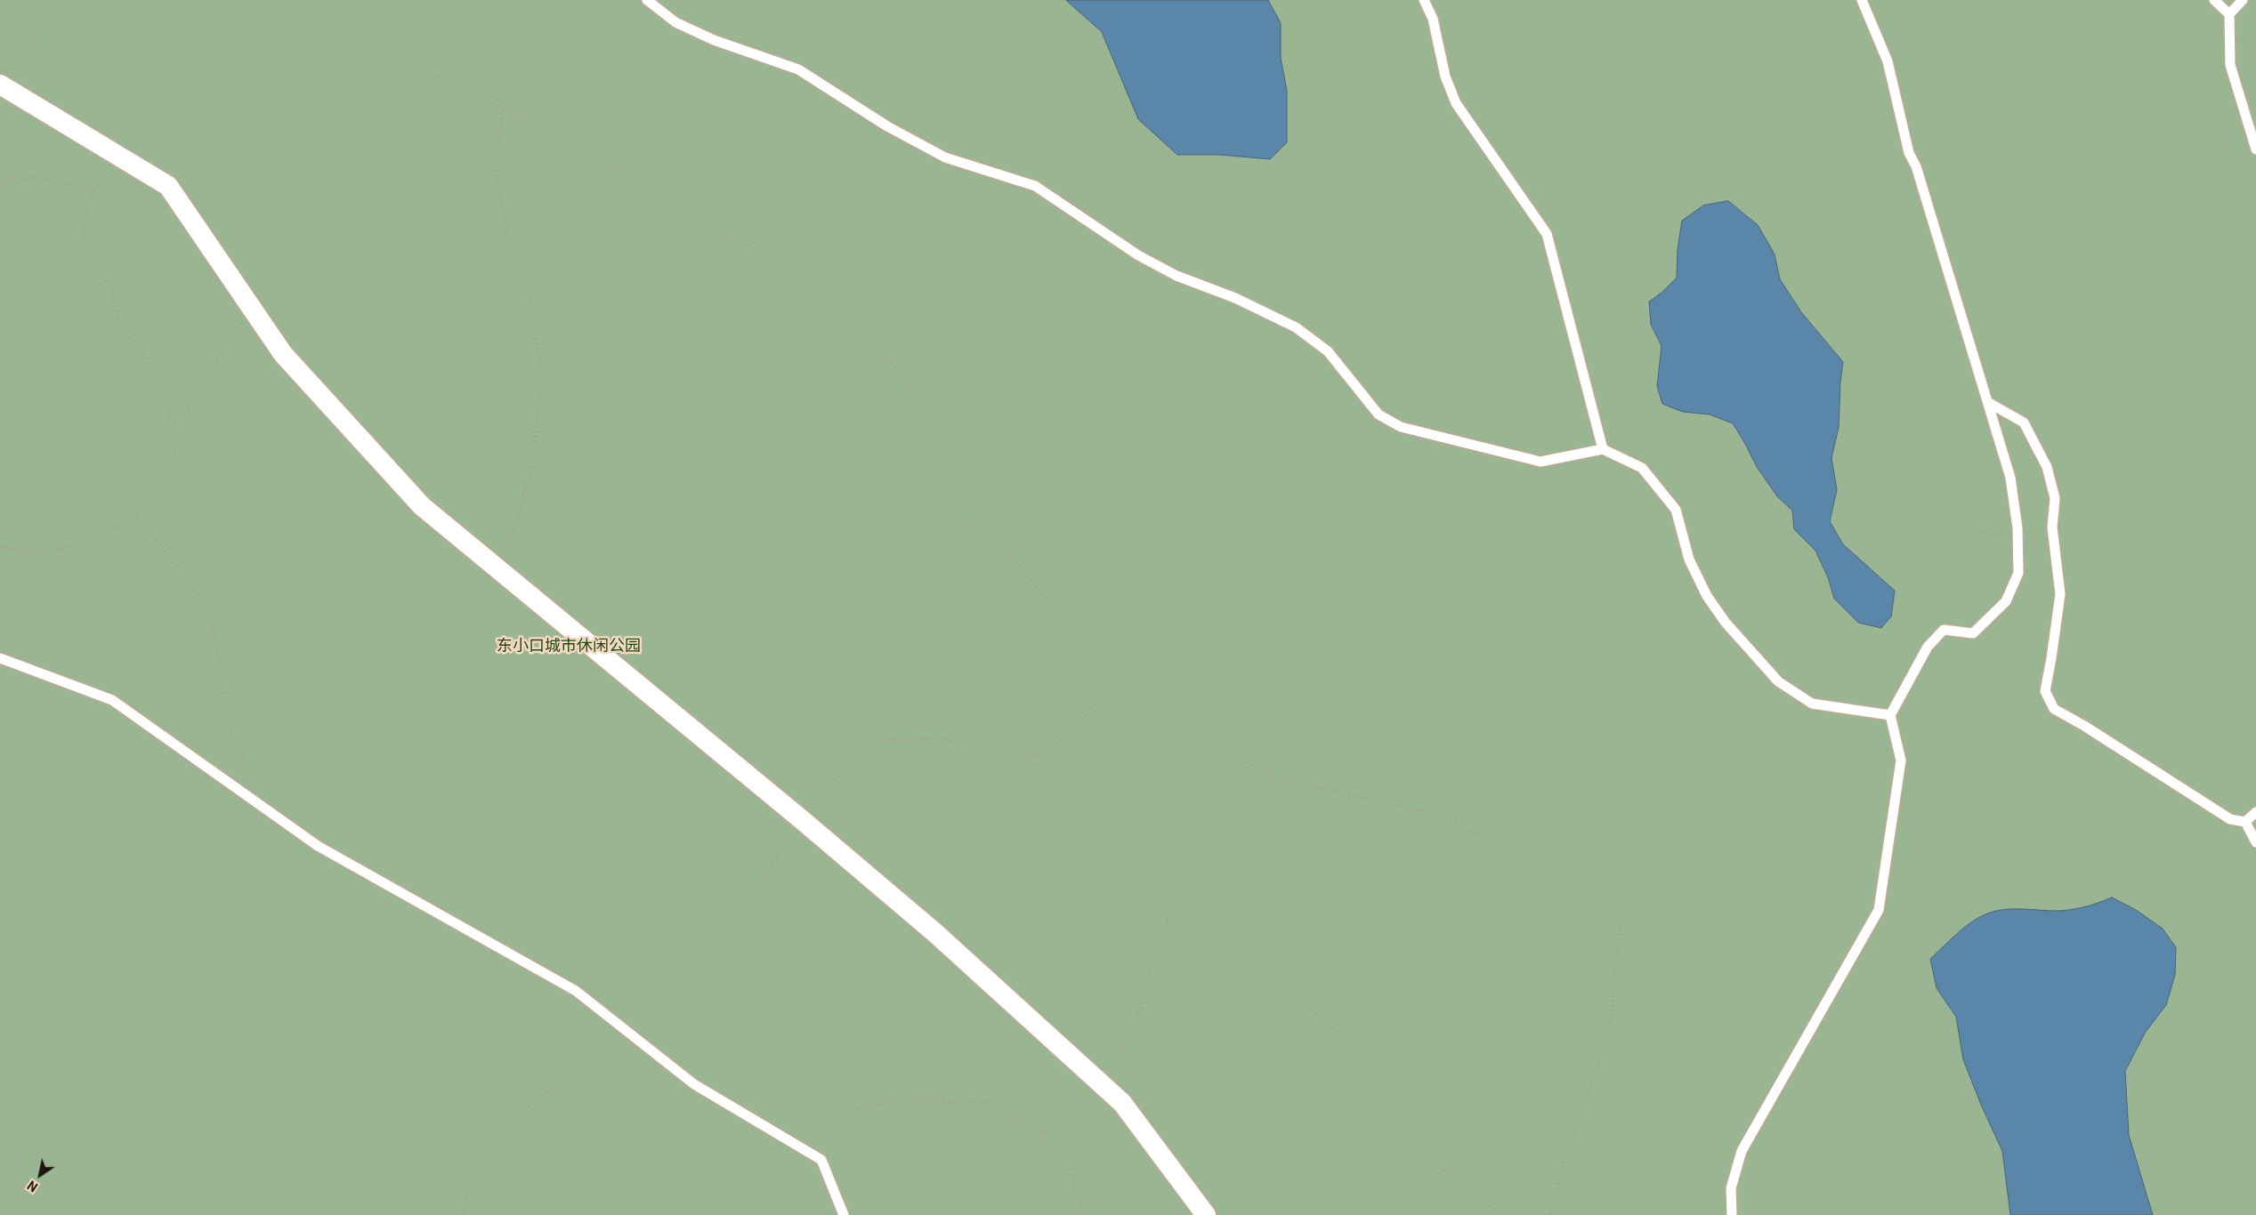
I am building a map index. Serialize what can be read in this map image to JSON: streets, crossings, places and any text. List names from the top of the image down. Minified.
{"parks":["东小口城市休闲公园"],"north":"bottom left"}
